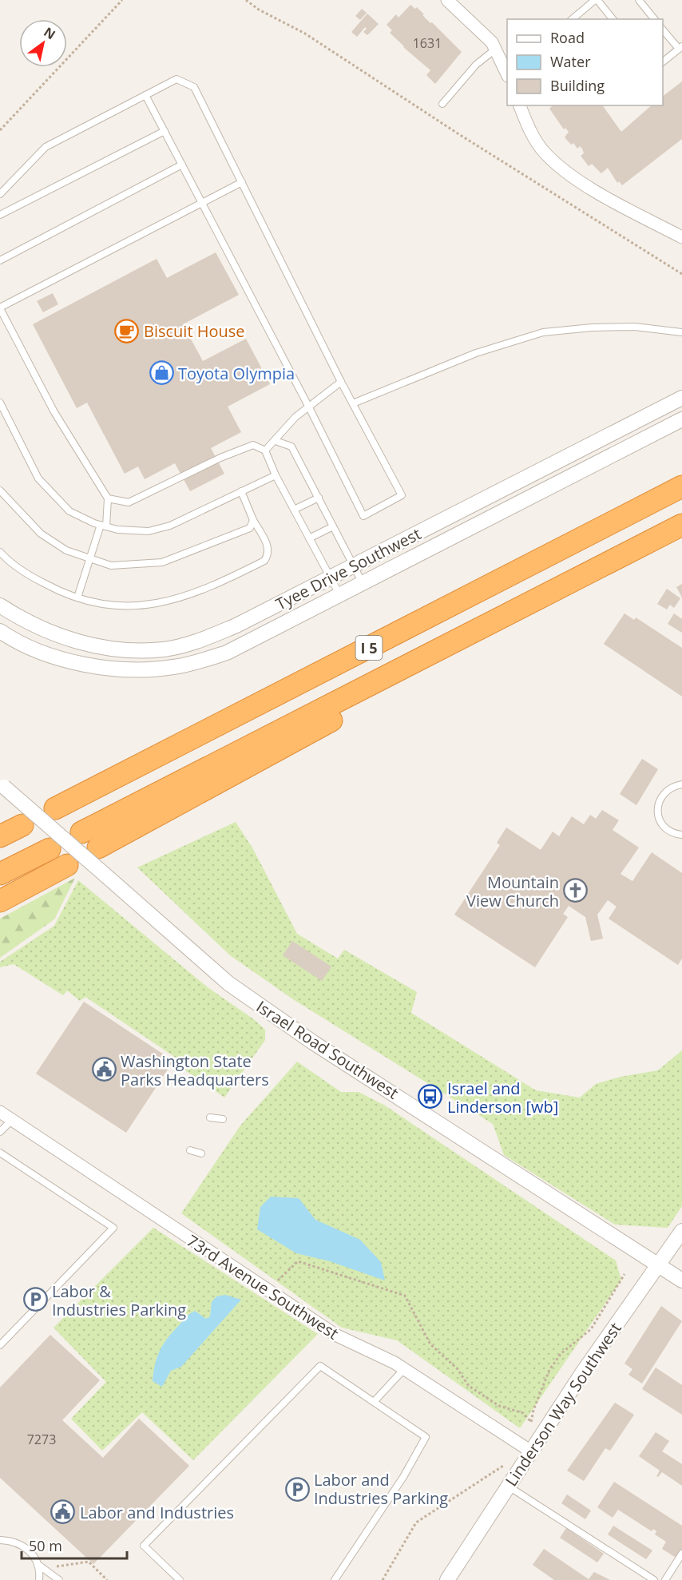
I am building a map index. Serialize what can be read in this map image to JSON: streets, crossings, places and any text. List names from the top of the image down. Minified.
{"streets":{"highway":["I 5"],"street":["Tyee Drive Southwest","Israel Road Southwest","73rd Avenue Southwest","Linderson Way Southwest"]},"crossings":[["Israel Road Southwest","Linderson Way Southwest"],["73rd Avenue Southwest","Linderson Way Southwest"]],"places":{"cafe":["Biscuit House"],"shop":["Toyota Olympia"],"church":["Mountain View Church"],"public building":["Washington State Parks Headquarters","Labor and Industries"],"bus stop":["Israel and Linderson [wb]"],"parking":["Labor & Industries Parking","Labor and Industries Parking"]},"house_numbers":["1631","7273"],"legend":["Road","Water","Building"],"scale_bar":"50 m","north":"top right"}
